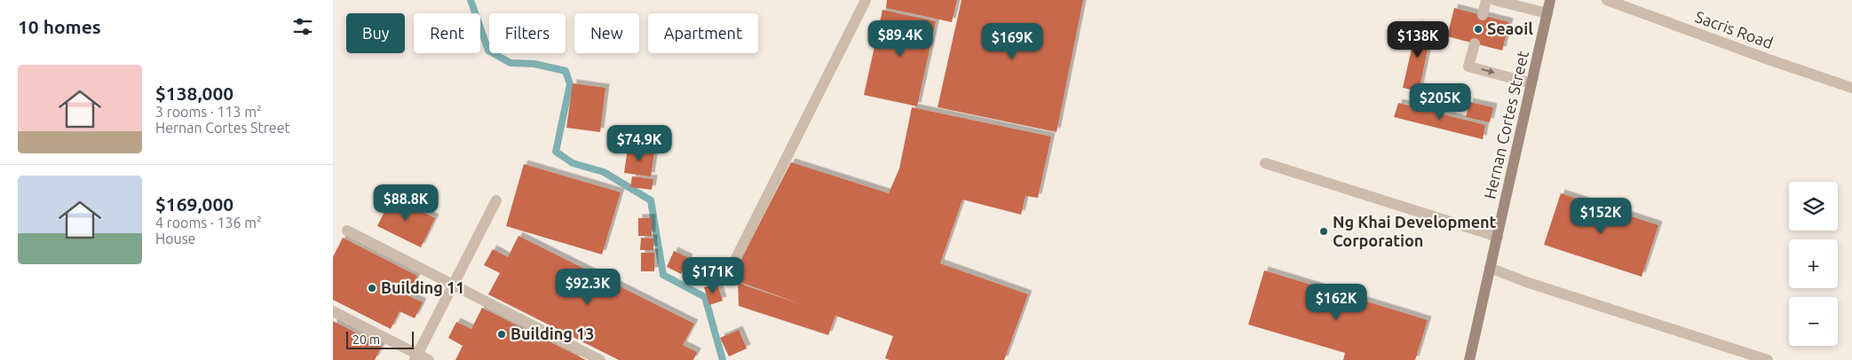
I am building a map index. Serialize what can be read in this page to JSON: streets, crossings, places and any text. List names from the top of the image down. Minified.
{"streets":{"main road":["Hernan Cortes Street"],"street":["Sacris Road"]},"places":["Seaoil","Ng Khai Development Corporation","Building 11","Building 13"],"scale_bar":"20 m","page":{"heading":"10 homes","chip":["Buy","Rent","Filters","New","Apartment"],"price":["$89.4K","$138K","$169K","$205K","$74.9K","$88.8K","$152K","$171K","$92.3K","$162K"],"list":[{"name":"$138,000","note":"3 rooms · 113 m² · Hernan Cortes Street"},{"name":"$169,000","note":"4 rooms · 136 m² · House"}],"map_buttons":["+","−"],"scale":"20 m"}}
